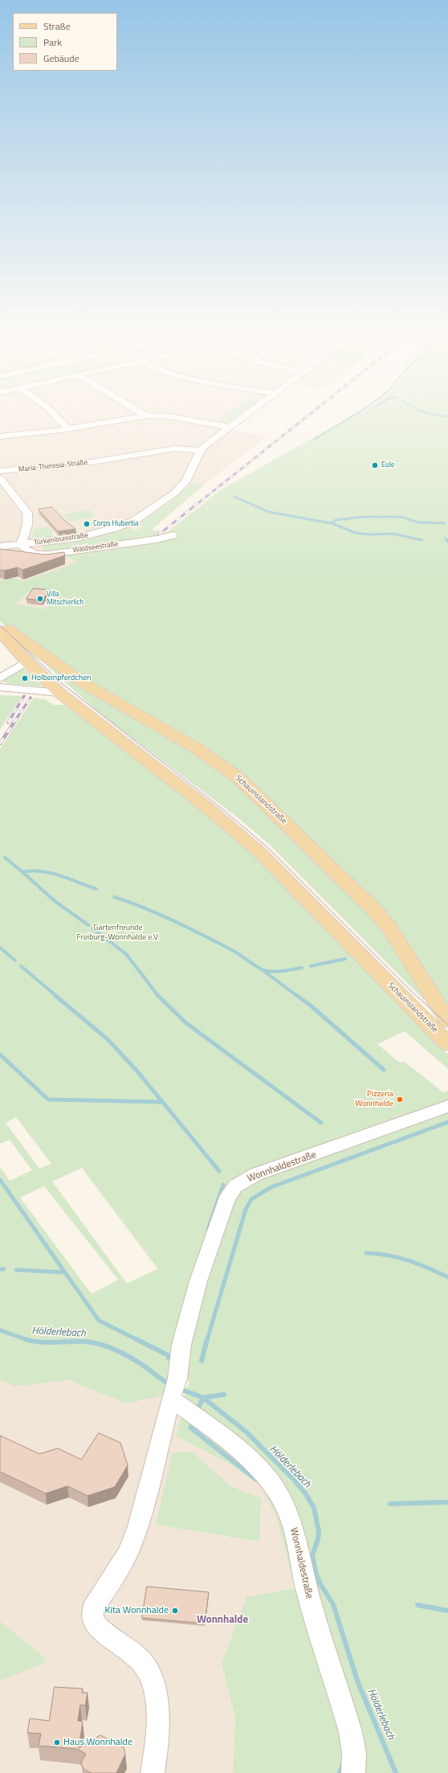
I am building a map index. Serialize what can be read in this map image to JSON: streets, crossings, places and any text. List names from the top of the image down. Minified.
{"streets":{"main road":["Schauinslandstraße"],"street":["Maria-Theresia-Straße","Türkenlouisstraße","Waldseestraße","Wonnhaldestraße"]},"crossings":[["Maria-Theresia-Straße","Türkenlouisstraße"],["Türkenlouisstraße","Waldseestraße"]],"districts":["Wonnhalde"],"water":["Hölderlebach"],"parks":["Gartenfreunde Freiburg-Wonnhalde e.V."],"places":["Eule","Corps Hubertia","Villa Mitscherlich","Holbeinpferdchen","Pizzeria Wonnhalde","Kita Wonnhalde","Haus Wonnhalde"],"legend":["Straße","Park","Gebäude"]}
